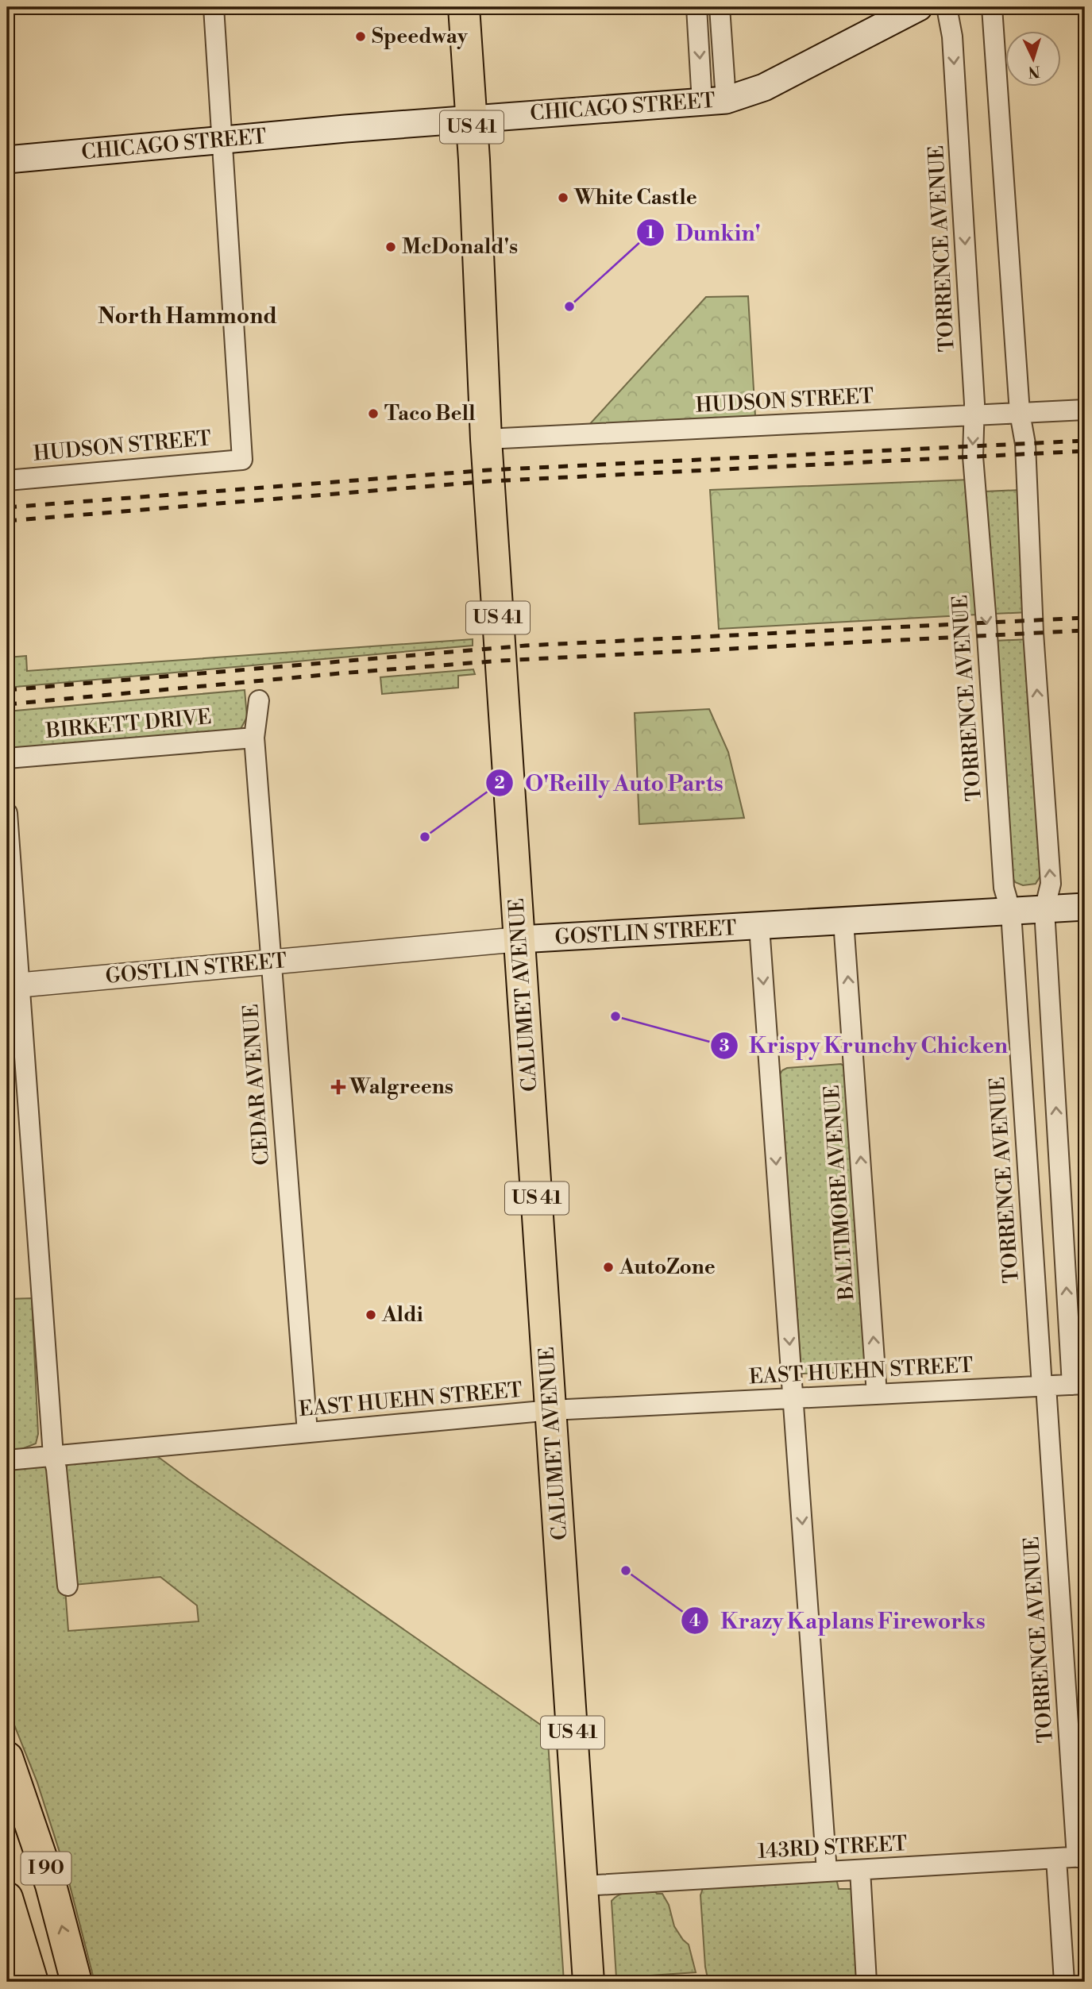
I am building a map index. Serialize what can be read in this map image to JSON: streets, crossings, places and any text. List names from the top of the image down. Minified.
{"streets":{"main road":["CHICAGO STREET","US 41","GOSTLIN STREET","CALUMET AVENUE","I 90"],"street":["TORRENCE AVENUE","HUDSON STREET","BIRKETT DRIVE","CEDAR AVENUE","BALTIMORE AVENUE","EAST HUEHN STREET","143RD STREET"]},"crossings":[["CHICAGO STREET","HUDSON STREET"],["CHICAGO STREET","CALUMET AVENUE"],["TORRENCE AVENUE","HUDSON STREET"],["TORRENCE AVENUE","GOSTLIN STREET"],["TORRENCE AVENUE","EAST HUEHN STREET"],["TORRENCE AVENUE","143RD STREET"],["HUDSON STREET","CALUMET AVENUE"],["BIRKETT DRIVE","CEDAR AVENUE"],["GOSTLIN STREET","CALUMET AVENUE"],["GOSTLIN STREET","CEDAR AVENUE"],["GOSTLIN STREET","BALTIMORE AVENUE"],["CALUMET AVENUE","EAST HUEHN STREET"],["CALUMET AVENUE","143RD STREET"],["CEDAR AVENUE","EAST HUEHN STREET"],["BALTIMORE AVENUE","EAST HUEHN STREET"]],"districts":["North Hammond"],"places":{"other":["Speedway","White Castle","McDonald's","Dunkin'","Taco Bell","O'Reilly Auto Parts","Krispy Krunchy Chicken","AutoZone","Aldi","Krazy Kaplans Fireworks"],"health":["Walgreens"]},"north":"bottom"}
